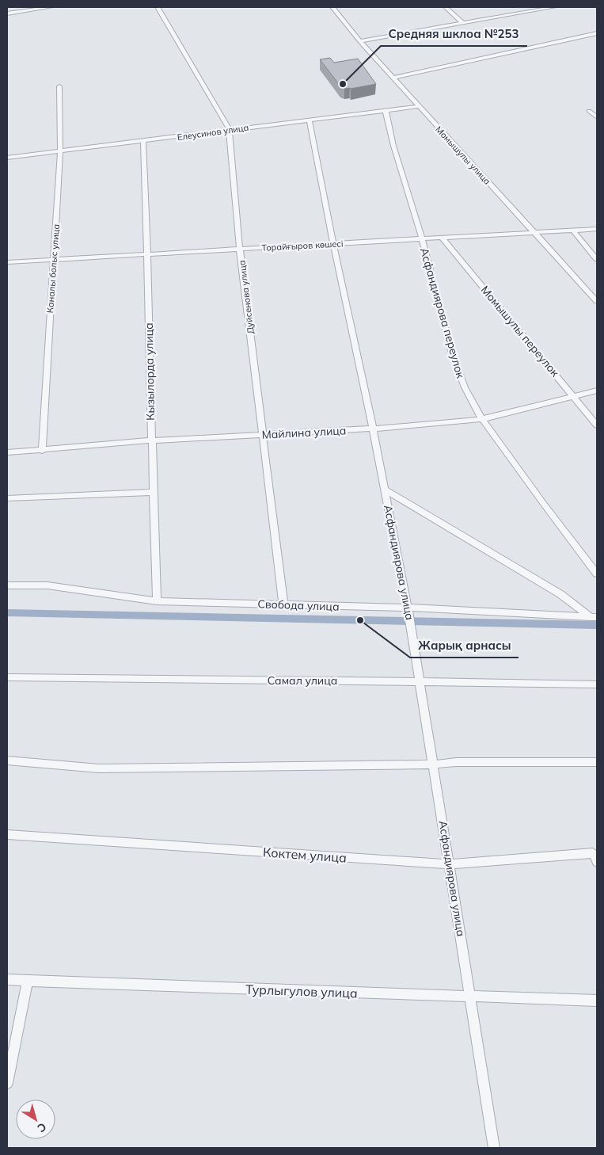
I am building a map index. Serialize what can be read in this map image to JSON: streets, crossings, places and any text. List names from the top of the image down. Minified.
{"streets":{"street":["Елеусинов улица","Момышулы улица","Торайғыров көшесі","Каналы болыс улица","Дуйсенова улица","Асфандиярова переулок","Момышулы переулок","Кызылорда улица","Майлина улица","Асфандиярова улица","Свобода улица","Самал улица","Коктем улица","Турлыгулов улица"]},"crossings":[["Елеусинов улица","Момышулы улица"],["Елеусинов улица","Каналы болыс улица"],["Елеусинов улица","Дуйсенова улица"],["Елеусинов улица","Асфандиярова переулок"],["Елеусинов улица","Кызылорда улица"],["Елеусинов улица","Асфандиярова улица"],["Момышулы улица","Торайғыров көшесі"],["Торайғыров көшесі","Каналы болыс улица"],["Торайғыров көшесі","Дуйсенова улица"],["Торайғыров көшесі","Асфандиярова переулок"],["Торайғыров көшесі","Момышулы переулок"],["Торайғыров көшесі","Кызылорда улица"],["Торайғыров көшесі","Асфандиярова улица"],["Каналы болыс улица","Майлина улица"],["Дуйсенова улица","Майлина улица"],["Дуйсенова улица","Свобода улица"],["Асфандиярова переулок","Майлина улица"],["Момышулы переулок","Майлина улица"],["Кызылорда улица","Майлина улица"],["Кызылорда улица","Свобода улица"],["Майлина улица","Асфандиярова улица"],["Асфандиярова улица","Свобода улица"],["Асфандиярова улица","Самал улица"],["Асфандиярова улица","Коктем улица"],["Асфандиярова улица","Турлыгулов улица"]],"places":["Средняя шклоа №253","Жарық арнасы"],"north":"bottom right"}
